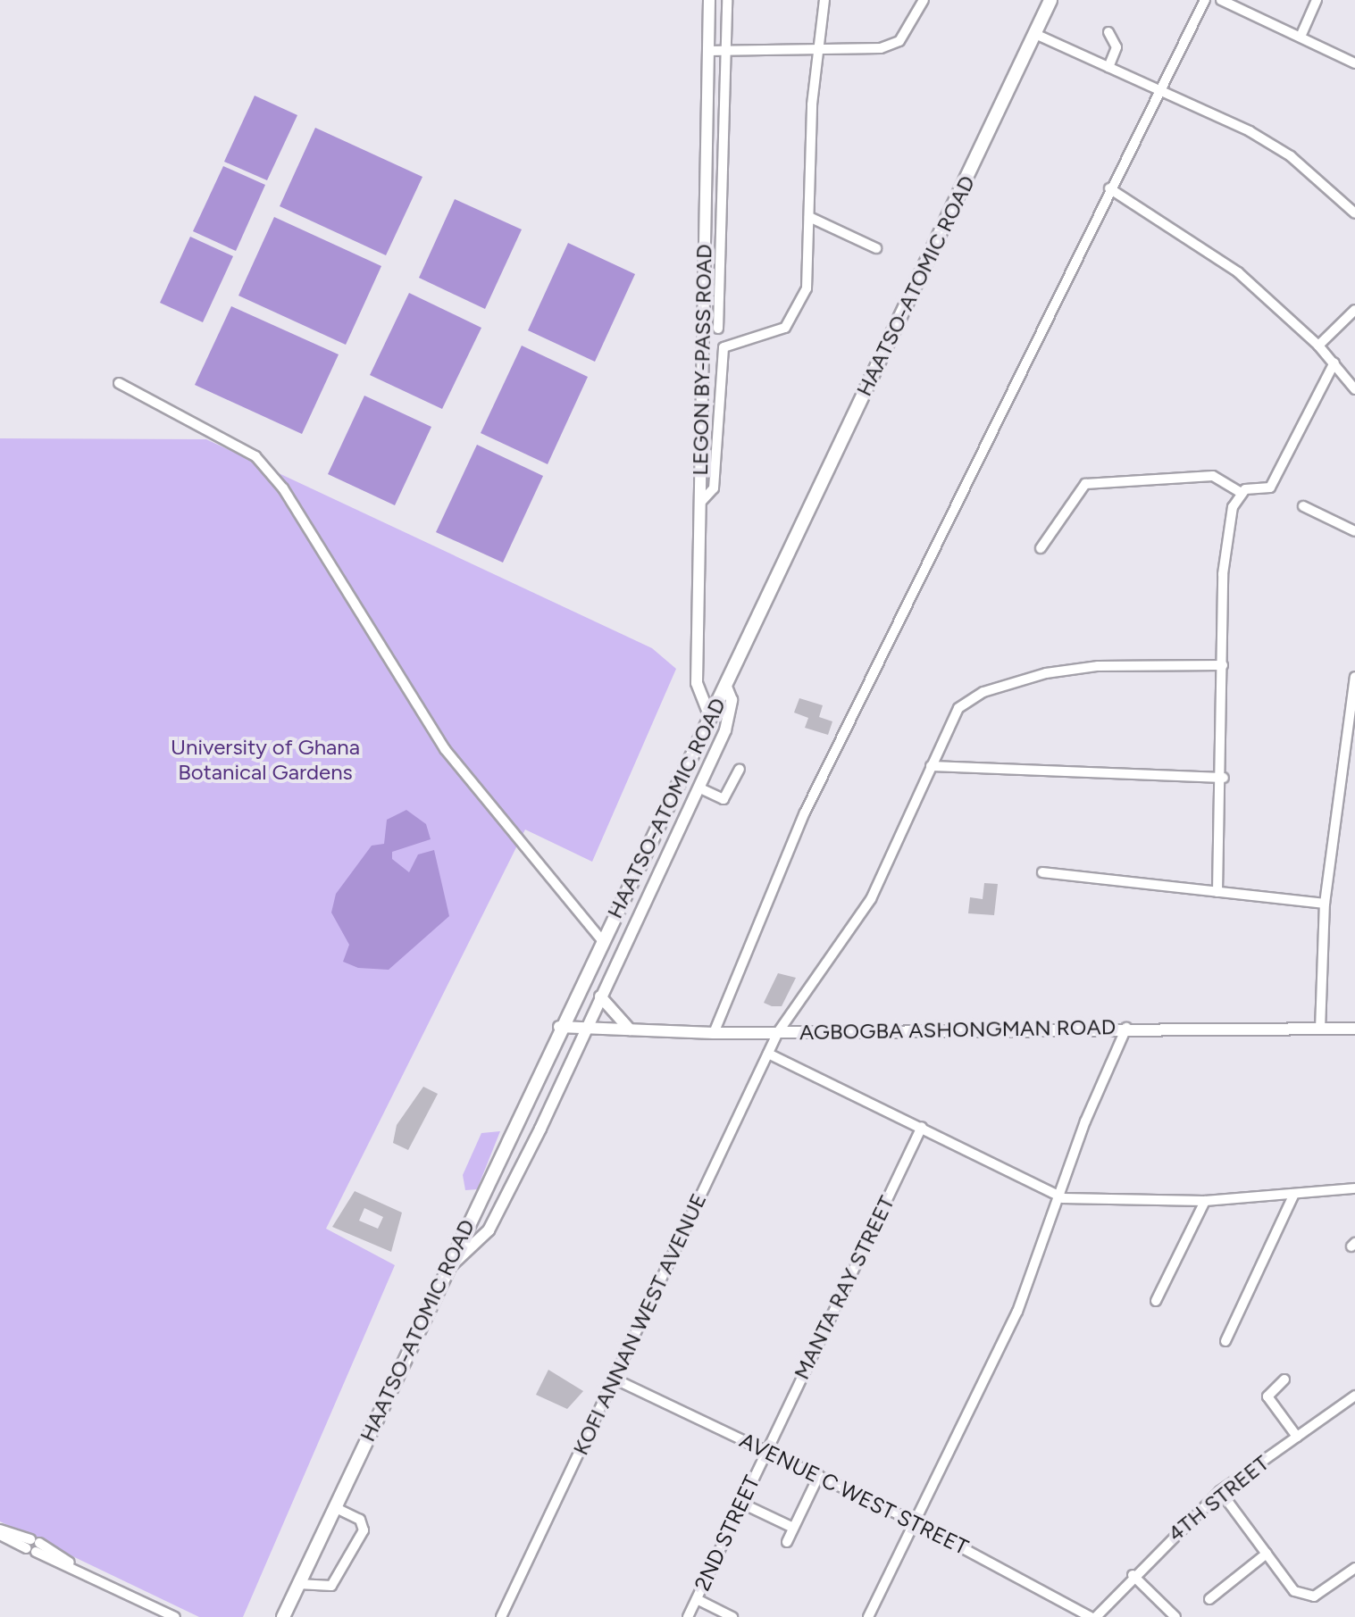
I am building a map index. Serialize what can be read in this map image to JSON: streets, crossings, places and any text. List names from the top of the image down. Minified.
{"streets":{"main road":["HAATSO-ATOMIC ROAD"],"street":["LEGON BY-PASS ROAD","AGBOGBA ASHONGMAN ROAD","MANTA RAY STREET","KOFI ANNAN WEST AVENUE","AVENUE C WEST STREET","4TH STREET","2ND STREET"]},"crossings":[["HAATSO-ATOMIC ROAD","LEGON BY-PASS ROAD"],["HAATSO-ATOMIC ROAD","AGBOGBA ASHONGMAN ROAD"],["AGBOGBA ASHONGMAN ROAD","KOFI ANNAN WEST AVENUE"],["MANTA RAY STREET","AVENUE C WEST STREET"],["MANTA RAY STREET","2ND STREET"],["KOFI ANNAN WEST AVENUE","AVENUE C WEST STREET"],["AVENUE C WEST STREET","2ND STREET"]],"parks":["University of Ghana Botanical Gardens"]}
